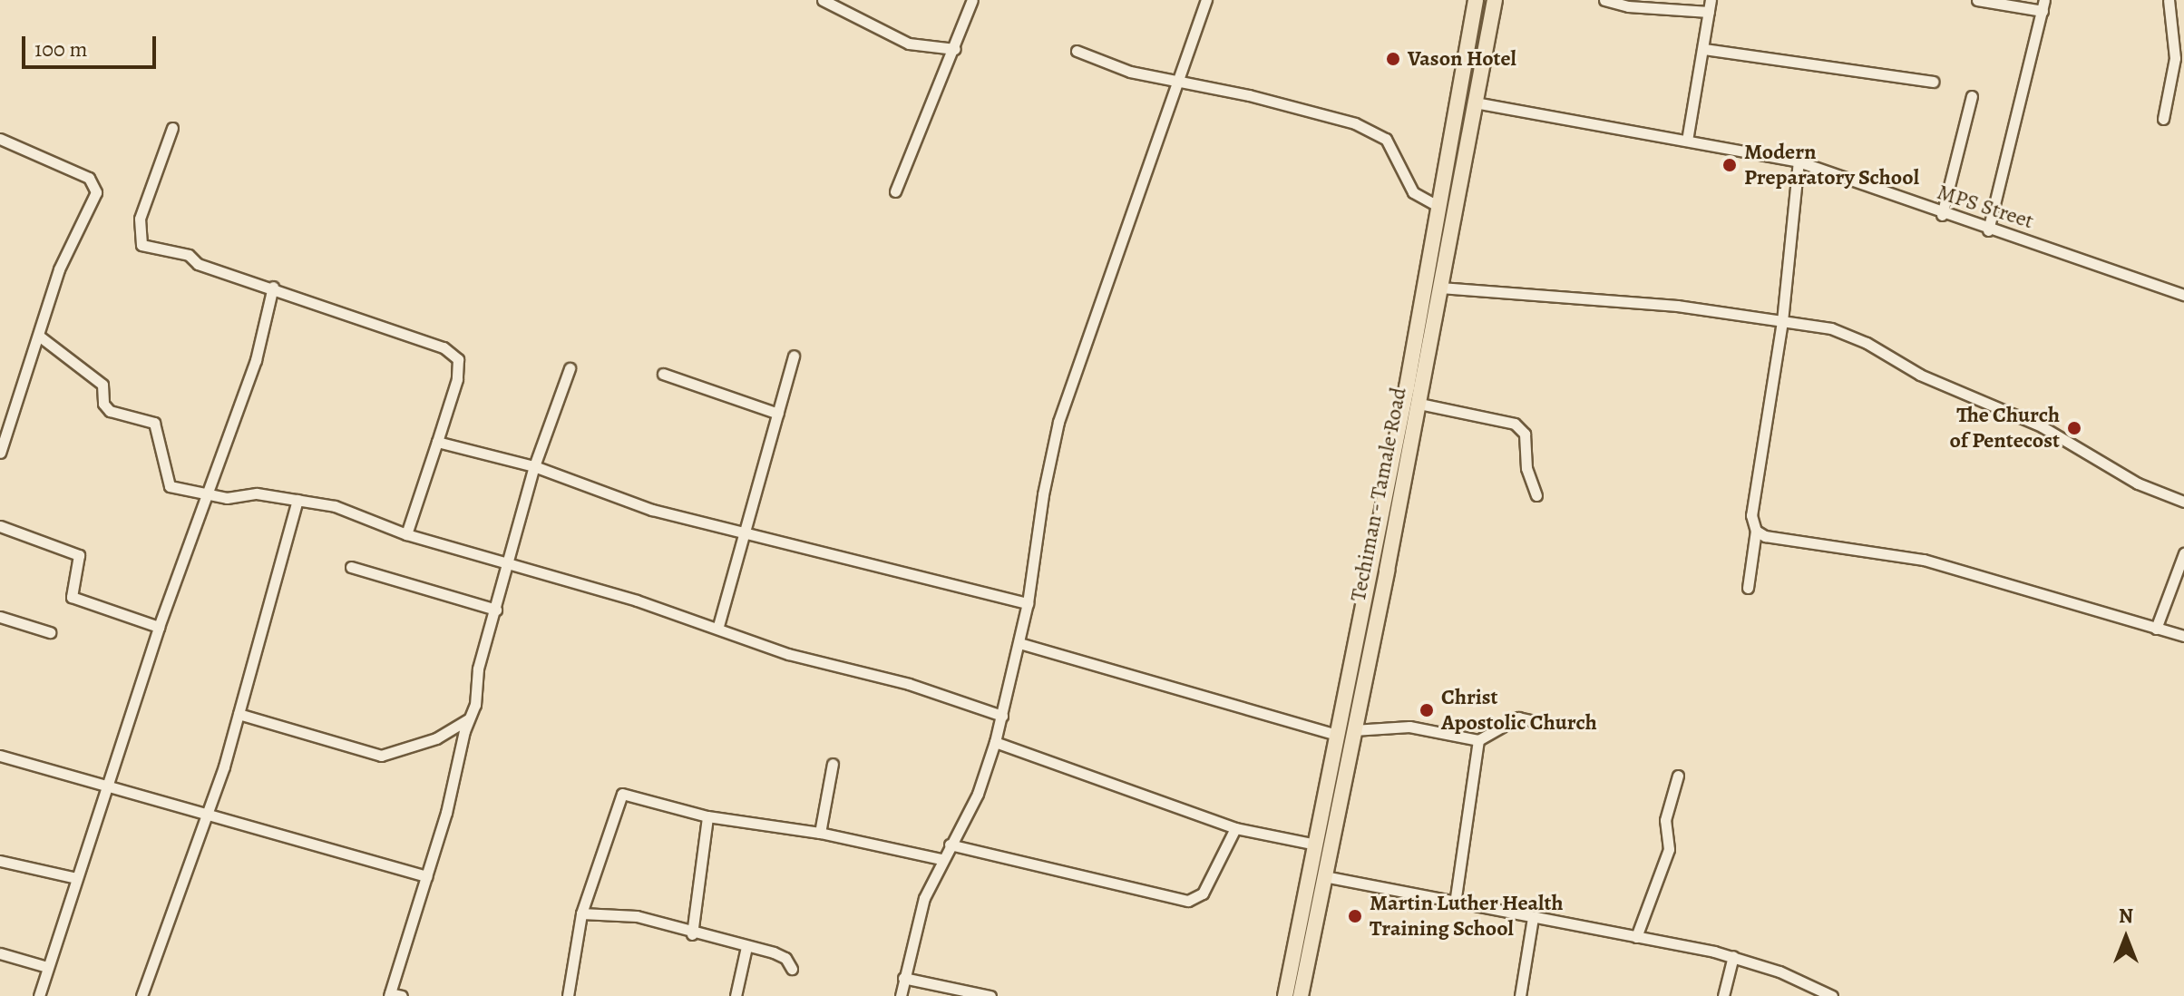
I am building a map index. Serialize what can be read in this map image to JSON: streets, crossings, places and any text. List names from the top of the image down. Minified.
{"streets":{"highway":["Techiman - Tamale Road"],"street":["MPS Street"]},"crossings":[["MPS Street","Techiman - Tamale Road"]],"places":["Vason Hotel","Modern Preparatory School","The Church of Pentecost","Christ Apostolic Church","Martin Luther Health Training School"],"scale_bar":"100 m","north":"top"}
